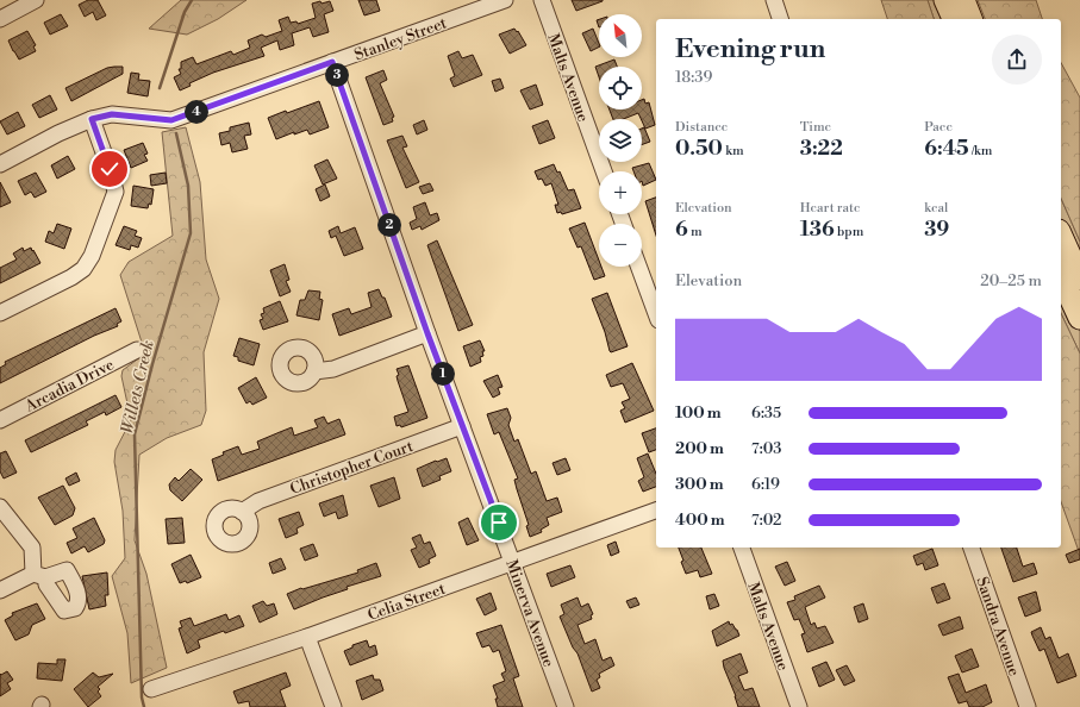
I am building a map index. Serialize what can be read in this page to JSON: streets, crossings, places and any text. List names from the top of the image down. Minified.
{"streets":{"street":["Stanley Street","Malts Avenue","Arcadia Drive","Christopher Court","Celia Street","Minerva Avenue","Sandra Avenue"]},"crossings":[["Stanley Street","Minerva Avenue"],["Christopher Court","Minerva Avenue"],["Celia Street","Minerva Avenue"]],"water":["Willets Creek"],"north":"top left","page":{"map_buttons":["+","−"],"heading":["Evening run","18:39"],"pins":["3","4","2","1"],"stats":[["Distance","0.50 km"],["Time","3:22"],["Pace","6:45 /km"],["Elevation","6 m"],["Heart rate","136 bpm"],["kcal","39"]],"chart":["Elevation","20–25 m"],"list":[{"name":"100 m","note":"6:35"},{"name":"200 m","note":"7:03"},{"name":"300 m","note":"6:19"},{"name":"400 m","note":"7:02"}]}}
